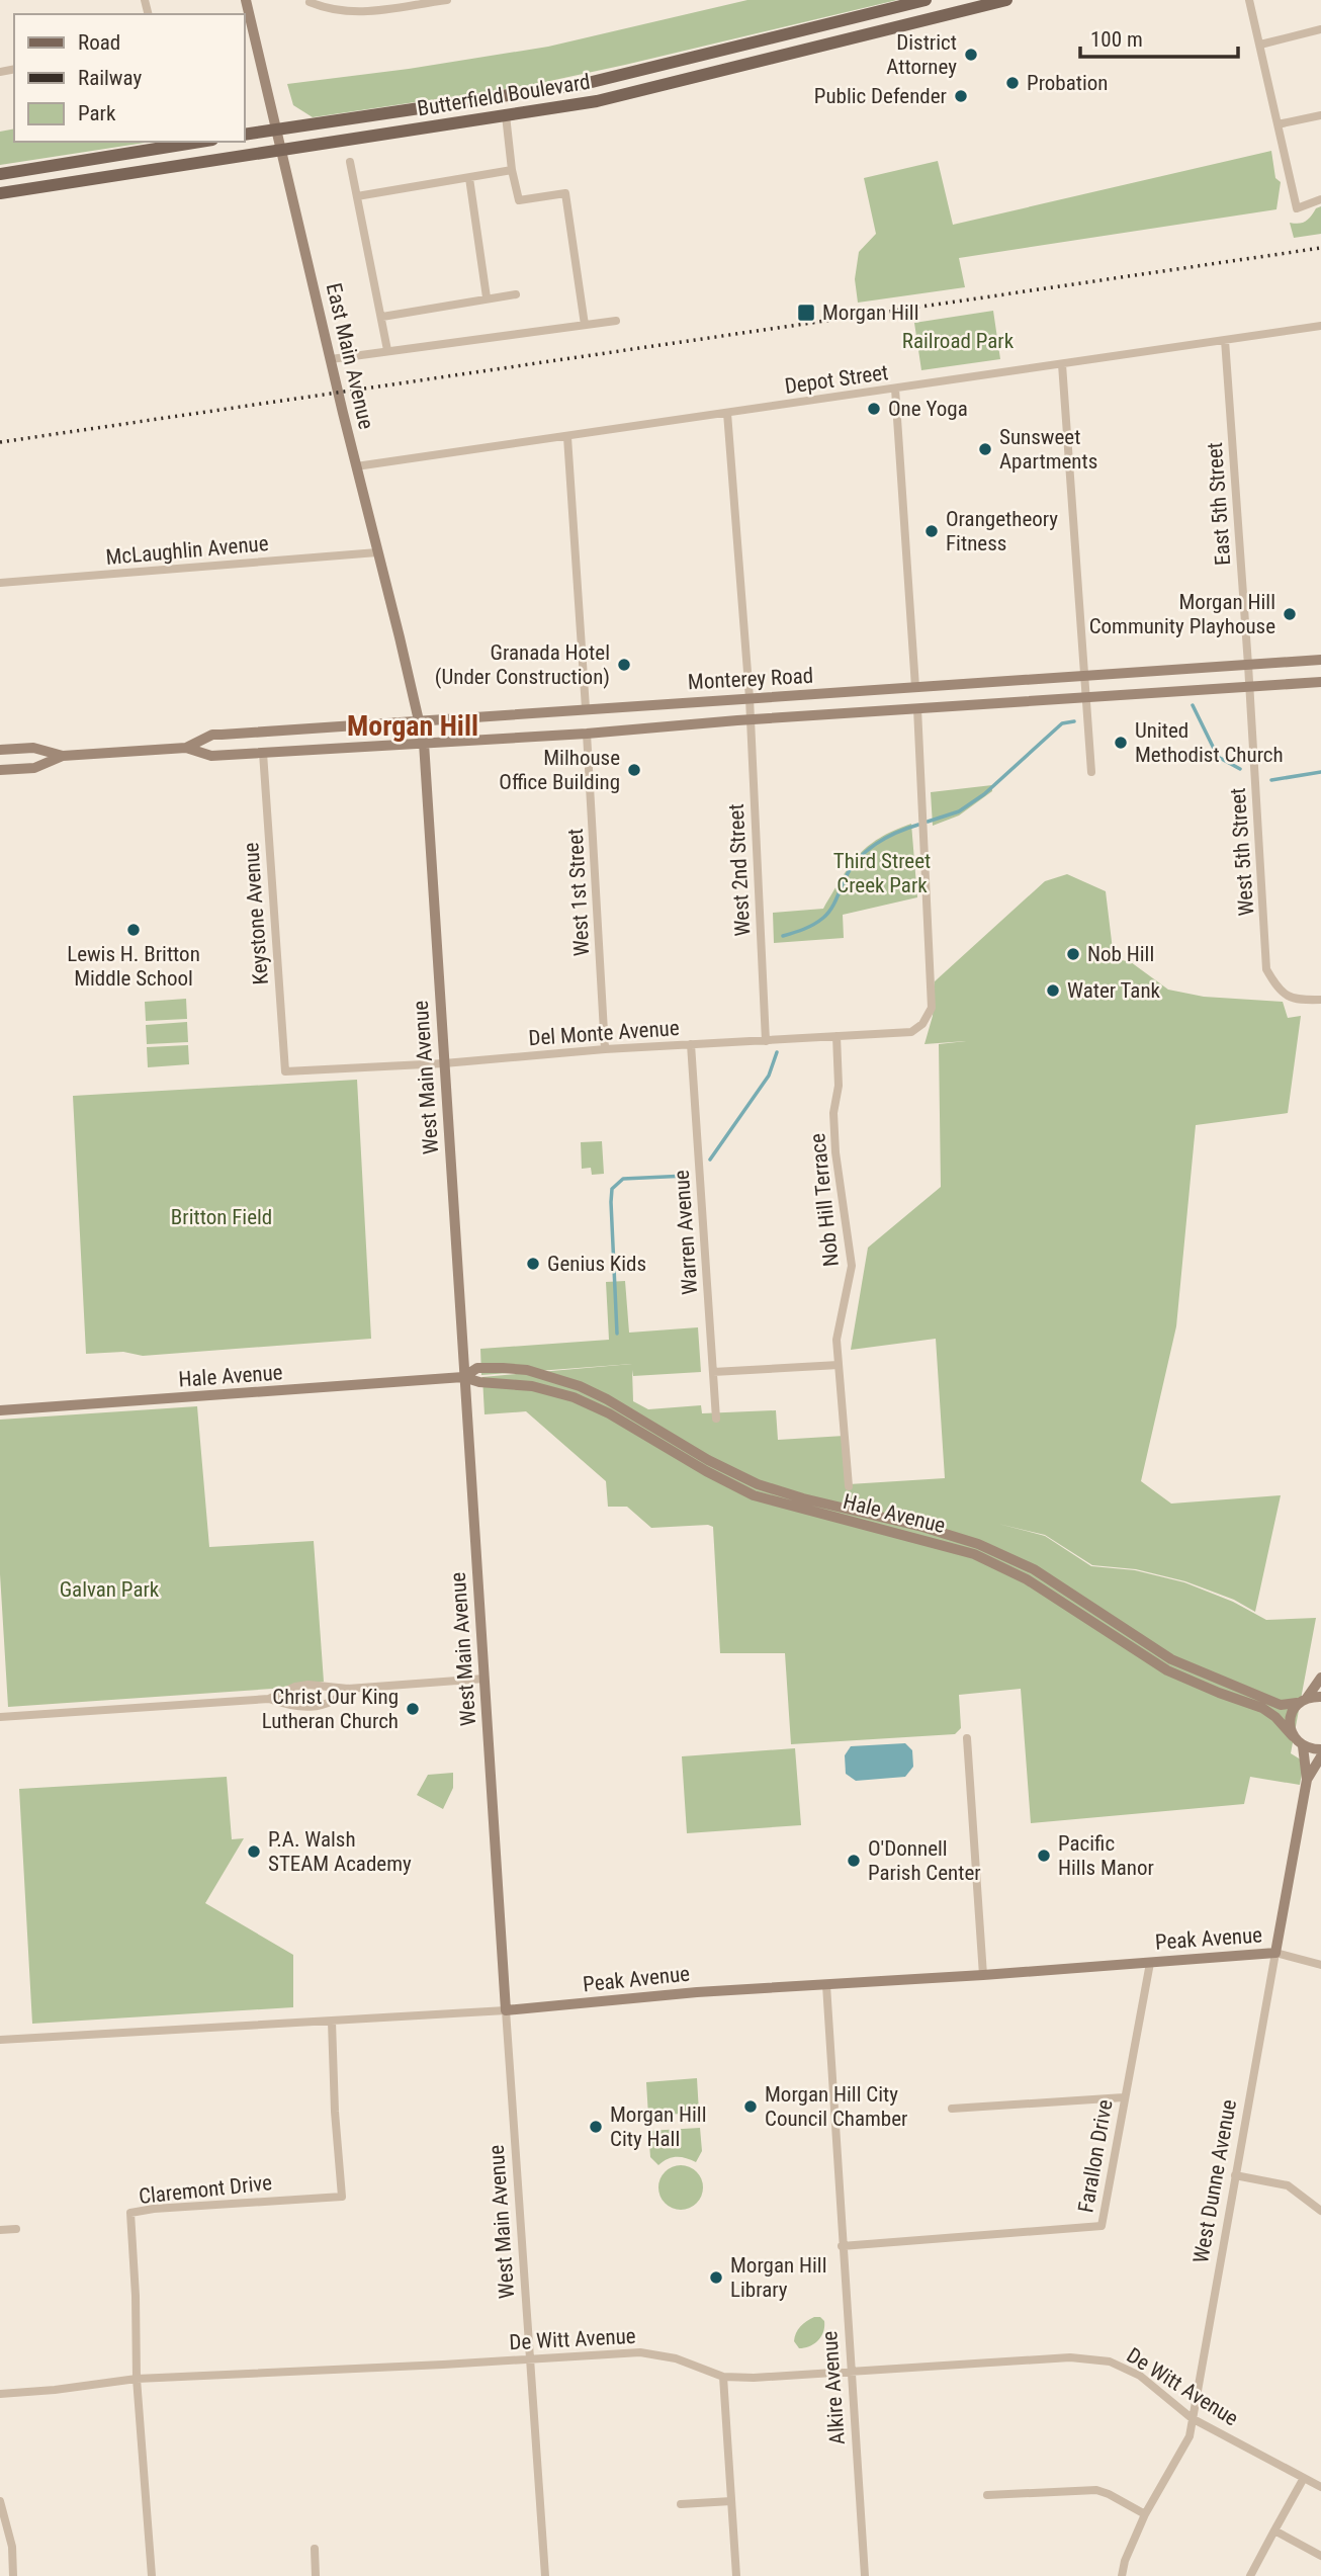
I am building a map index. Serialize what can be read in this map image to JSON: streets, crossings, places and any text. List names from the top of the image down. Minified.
{"streets":{"main road":["Butterfield Boulevard","East Main Avenue","Monterey Road","West Main Avenue","Hale Avenue","Peak Avenue","West Dunne Avenue"],"street":["Depot Street","East 5th Street","McLaughlin Avenue","West 5th Street","West 2nd Street","West 1st Street","Keystone Avenue","Del Monte Avenue","Nob Hill Terrace","Warren Avenue","Farallon Drive","Claremont Drive","De Witt Avenue","Alkire Avenue"]},"crossings":[["Butterfield Boulevard","East Main Avenue"],["East Main Avenue","Depot Street"],["East Main Avenue","McLaughlin Avenue"],["East Main Avenue","Monterey Road"],["East Main Avenue","West Main Avenue"],["Depot Street","East 5th Street"],["Depot Street","West 2nd Street"],["East 5th Street","Monterey Road"],["East 5th Street","West 5th Street"],["Monterey Road","West 5th Street"],["Monterey Road","West 2nd Street"],["Monterey Road","West 1st Street"],["Monterey Road","Keystone Avenue"],["Monterey Road","Del Monte Avenue"],["Monterey Road","West Main Avenue"],["West 2nd Street","Del Monte Avenue"],["West 1st Street","Del Monte Avenue"],["Keystone Avenue","Del Monte Avenue"],["Del Monte Avenue","West Main Avenue"],["Del Monte Avenue","Nob Hill Terrace"],["Del Monte Avenue","Warren Avenue"],["West Main Avenue","Hale Avenue"],["West Main Avenue","Peak Avenue"],["West Main Avenue","De Witt Avenue"],["Hale Avenue","West Dunne Avenue"],["Peak Avenue","Farallon Drive"],["Peak Avenue","West Dunne Avenue"],["Peak Avenue","Claremont Drive"],["Peak Avenue","Alkire Avenue"],["Farallon Drive","Alkire Avenue"],["West Dunne Avenue","De Witt Avenue"],["Claremont Drive","De Witt Avenue"],["De Witt Avenue","Alkire Avenue"]],"districts":["Morgan Hill"],"parks":["Railroad Park","Third Street Creek Park","Britton Field","Galvan Park"],"places":{"other":["District Attorney","Probation","Public Defender","One Yoga","Sunsweet Apartments","Orangetheory Fitness","Morgan Hill Community Playhouse","Granada Hotel (Under Construction)","United Methodist Church","Milhouse Office Building","Lewis H. Britton Middle School","Nob Hill","Water Tank","Genius Kids","Christ Our King Lutheran Church","P.A. Walsh STEAM Academy","Pacific Hills Manor","O'Donnell Parish Center","Morgan Hill City Council Chamber","Morgan Hill City Hall","Morgan Hill Library"],"transit":["Morgan Hill"]},"legend":["Road","Railway","Park"],"scale_bar":"100 m"}
